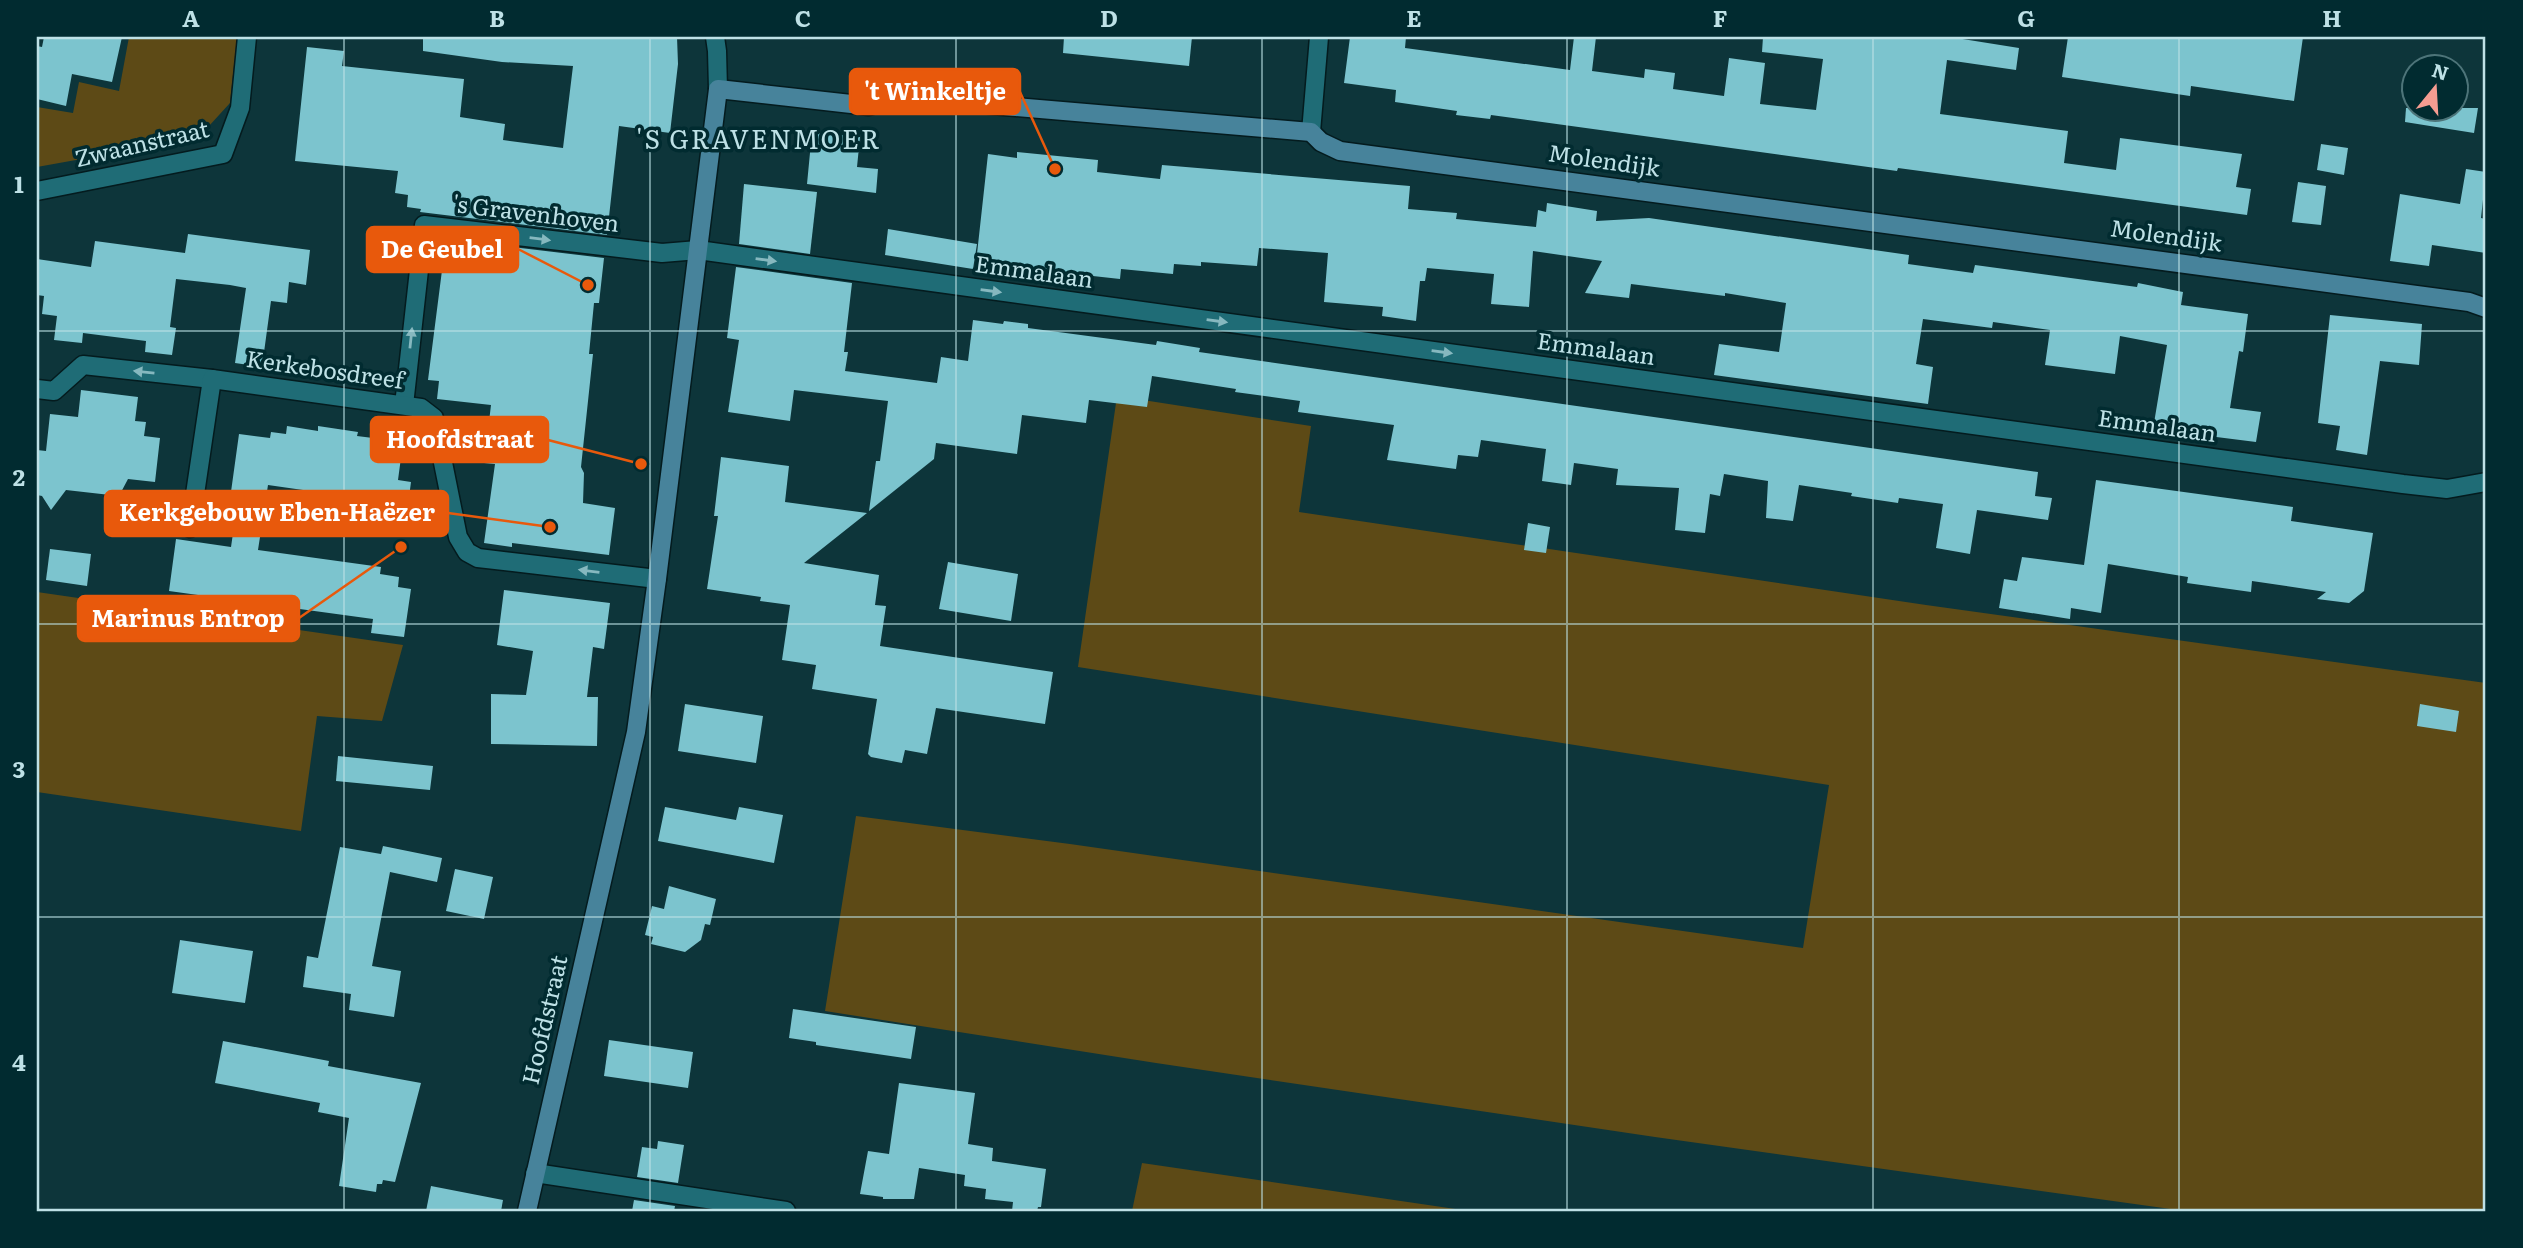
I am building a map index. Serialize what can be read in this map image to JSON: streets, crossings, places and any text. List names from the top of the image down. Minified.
{"streets":{"street":["Zwaanstraat","Molendijk","'s Gravenhoven","Emmalaan","Kerkebosdreef","Hoofdstraat"]},"crossings":[["Molendijk","Hoofdstraat"],["'s Gravenhoven","Emmalaan"],["'s Gravenhoven","Kerkebosdreef"],["'s Gravenhoven","Hoofdstraat"],["Emmalaan","Hoofdstraat"],["Kerkebosdreef","Hoofdstraat"]],"one_way":["Emmalaan","Kerkebosdreef"],"districts":["'S GRAVENMOER"],"places":["'t Winkeltje","De Geubel","Hoofdstraat","Kerkgebouw Eben-Haëzer","Marinus Entrop"],"north":"top","grid":{"columns":["A","B","C","D","E","F","G","H"],"rows":["1","2","3","4"]}}
